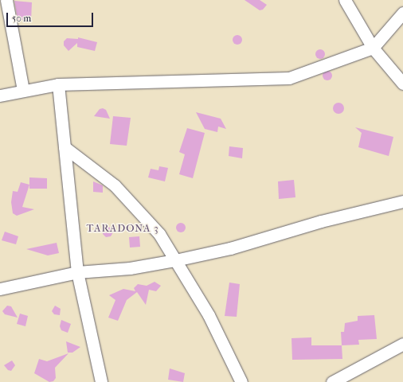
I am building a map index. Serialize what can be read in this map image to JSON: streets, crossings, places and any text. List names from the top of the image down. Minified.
{"districts":["TARADONA 3"],"scale_bar":"50 m"}
